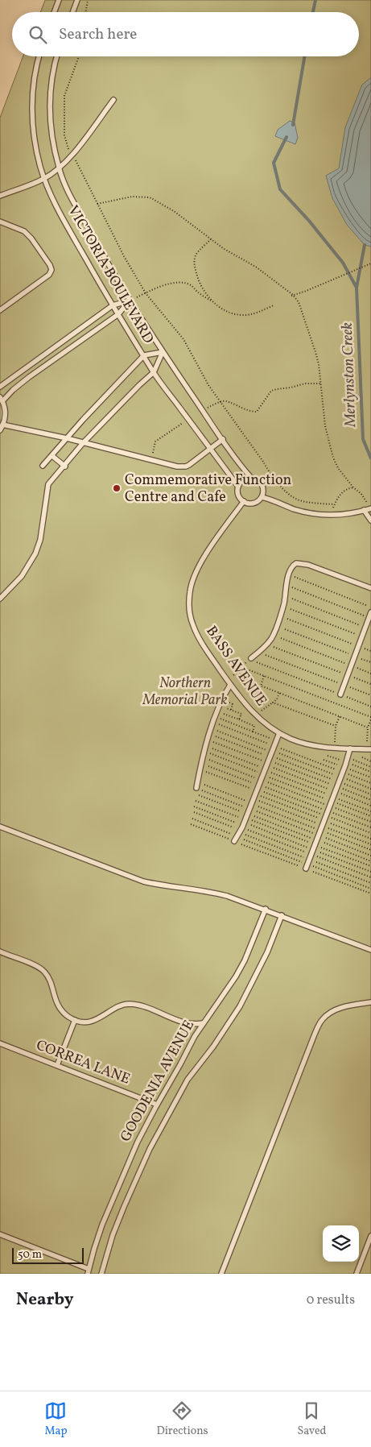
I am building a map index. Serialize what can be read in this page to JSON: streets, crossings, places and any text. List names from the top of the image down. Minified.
{"streets":{"lane":["VICTORIA BOULEVARD","BASS AVENUE","CORREA LANE","GOODENIA AVENUE"]},"crossings":[["VICTORIA BOULEVARD","BASS AVENUE"],["CORREA LANE","GOODENIA AVENUE"]],"water":["Merlynston Creek"],"parks":["Northern Memorial Park"],"places":["Commemorative Function Centre and Cafe"],"scale_bar":"50 m","page":{"search":"Search here","scale":"50 m","heading":["Nearby","0 results"],"nav":["Map","Directions","Saved"]}}
